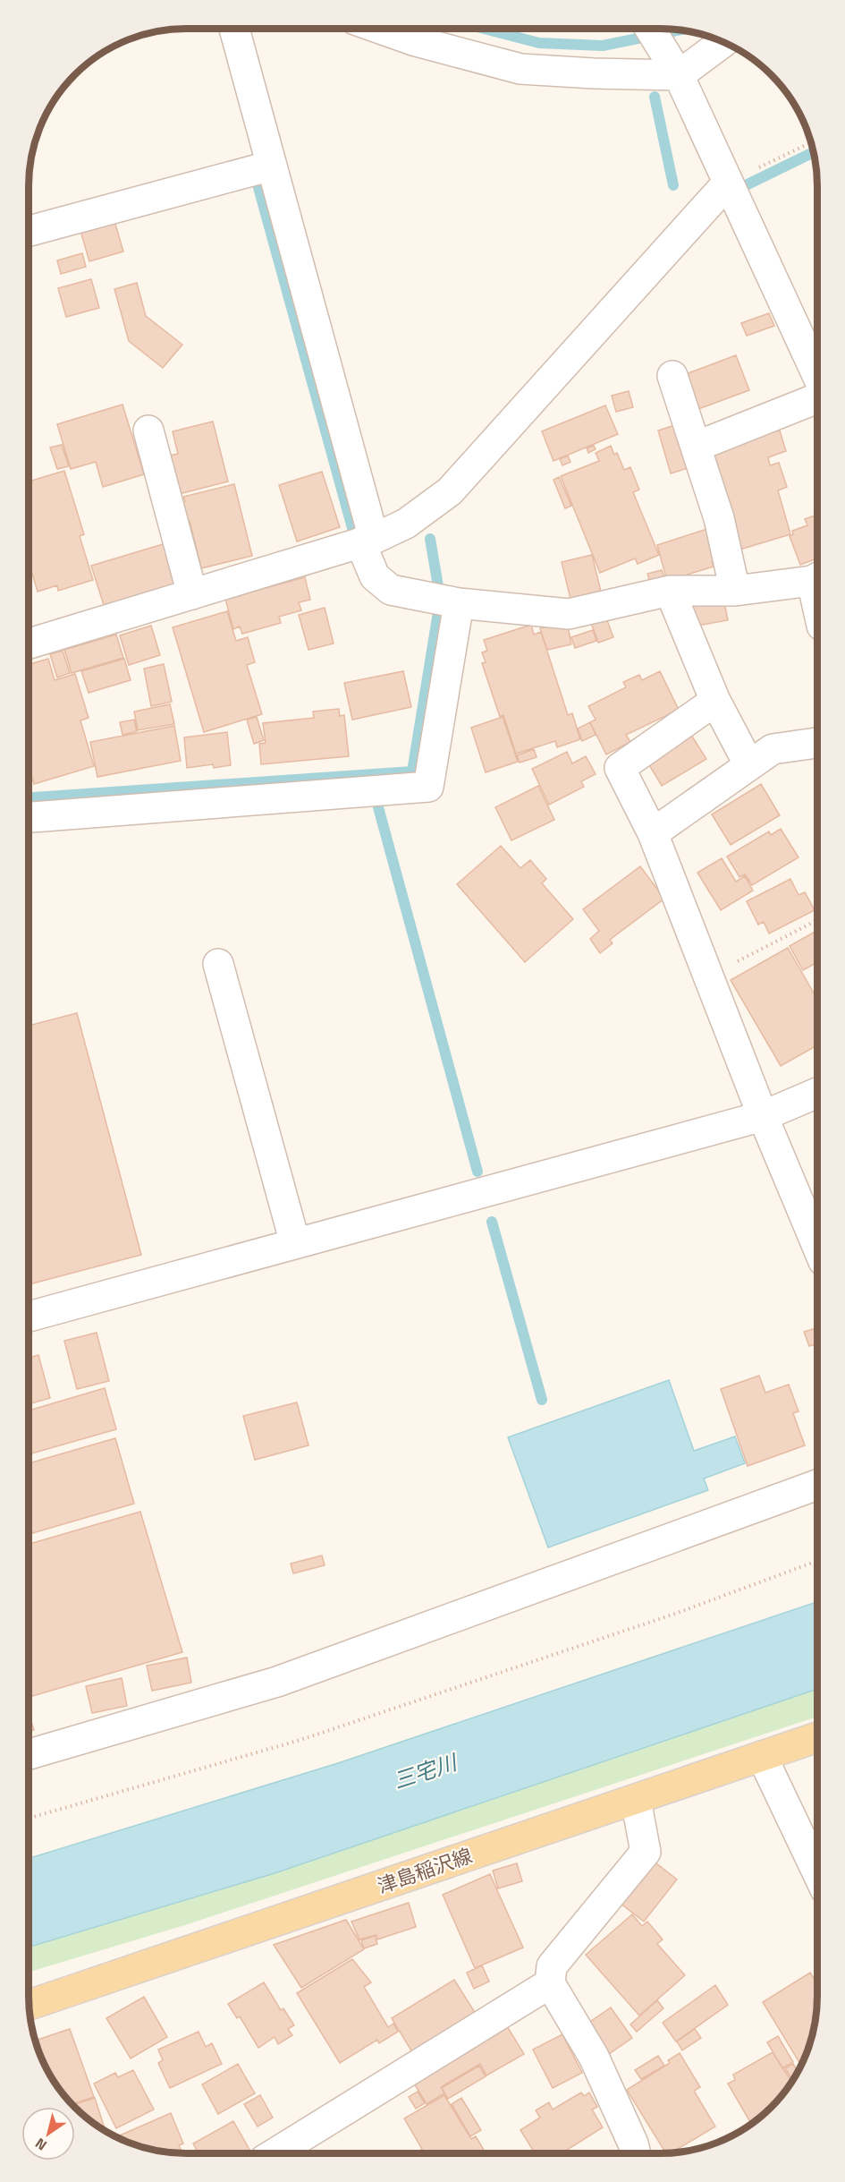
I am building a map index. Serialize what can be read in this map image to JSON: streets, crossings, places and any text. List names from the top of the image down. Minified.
{"streets":{"main road":["津島稲沢線"]},"water":["三宅川"],"north":"bottom left"}
